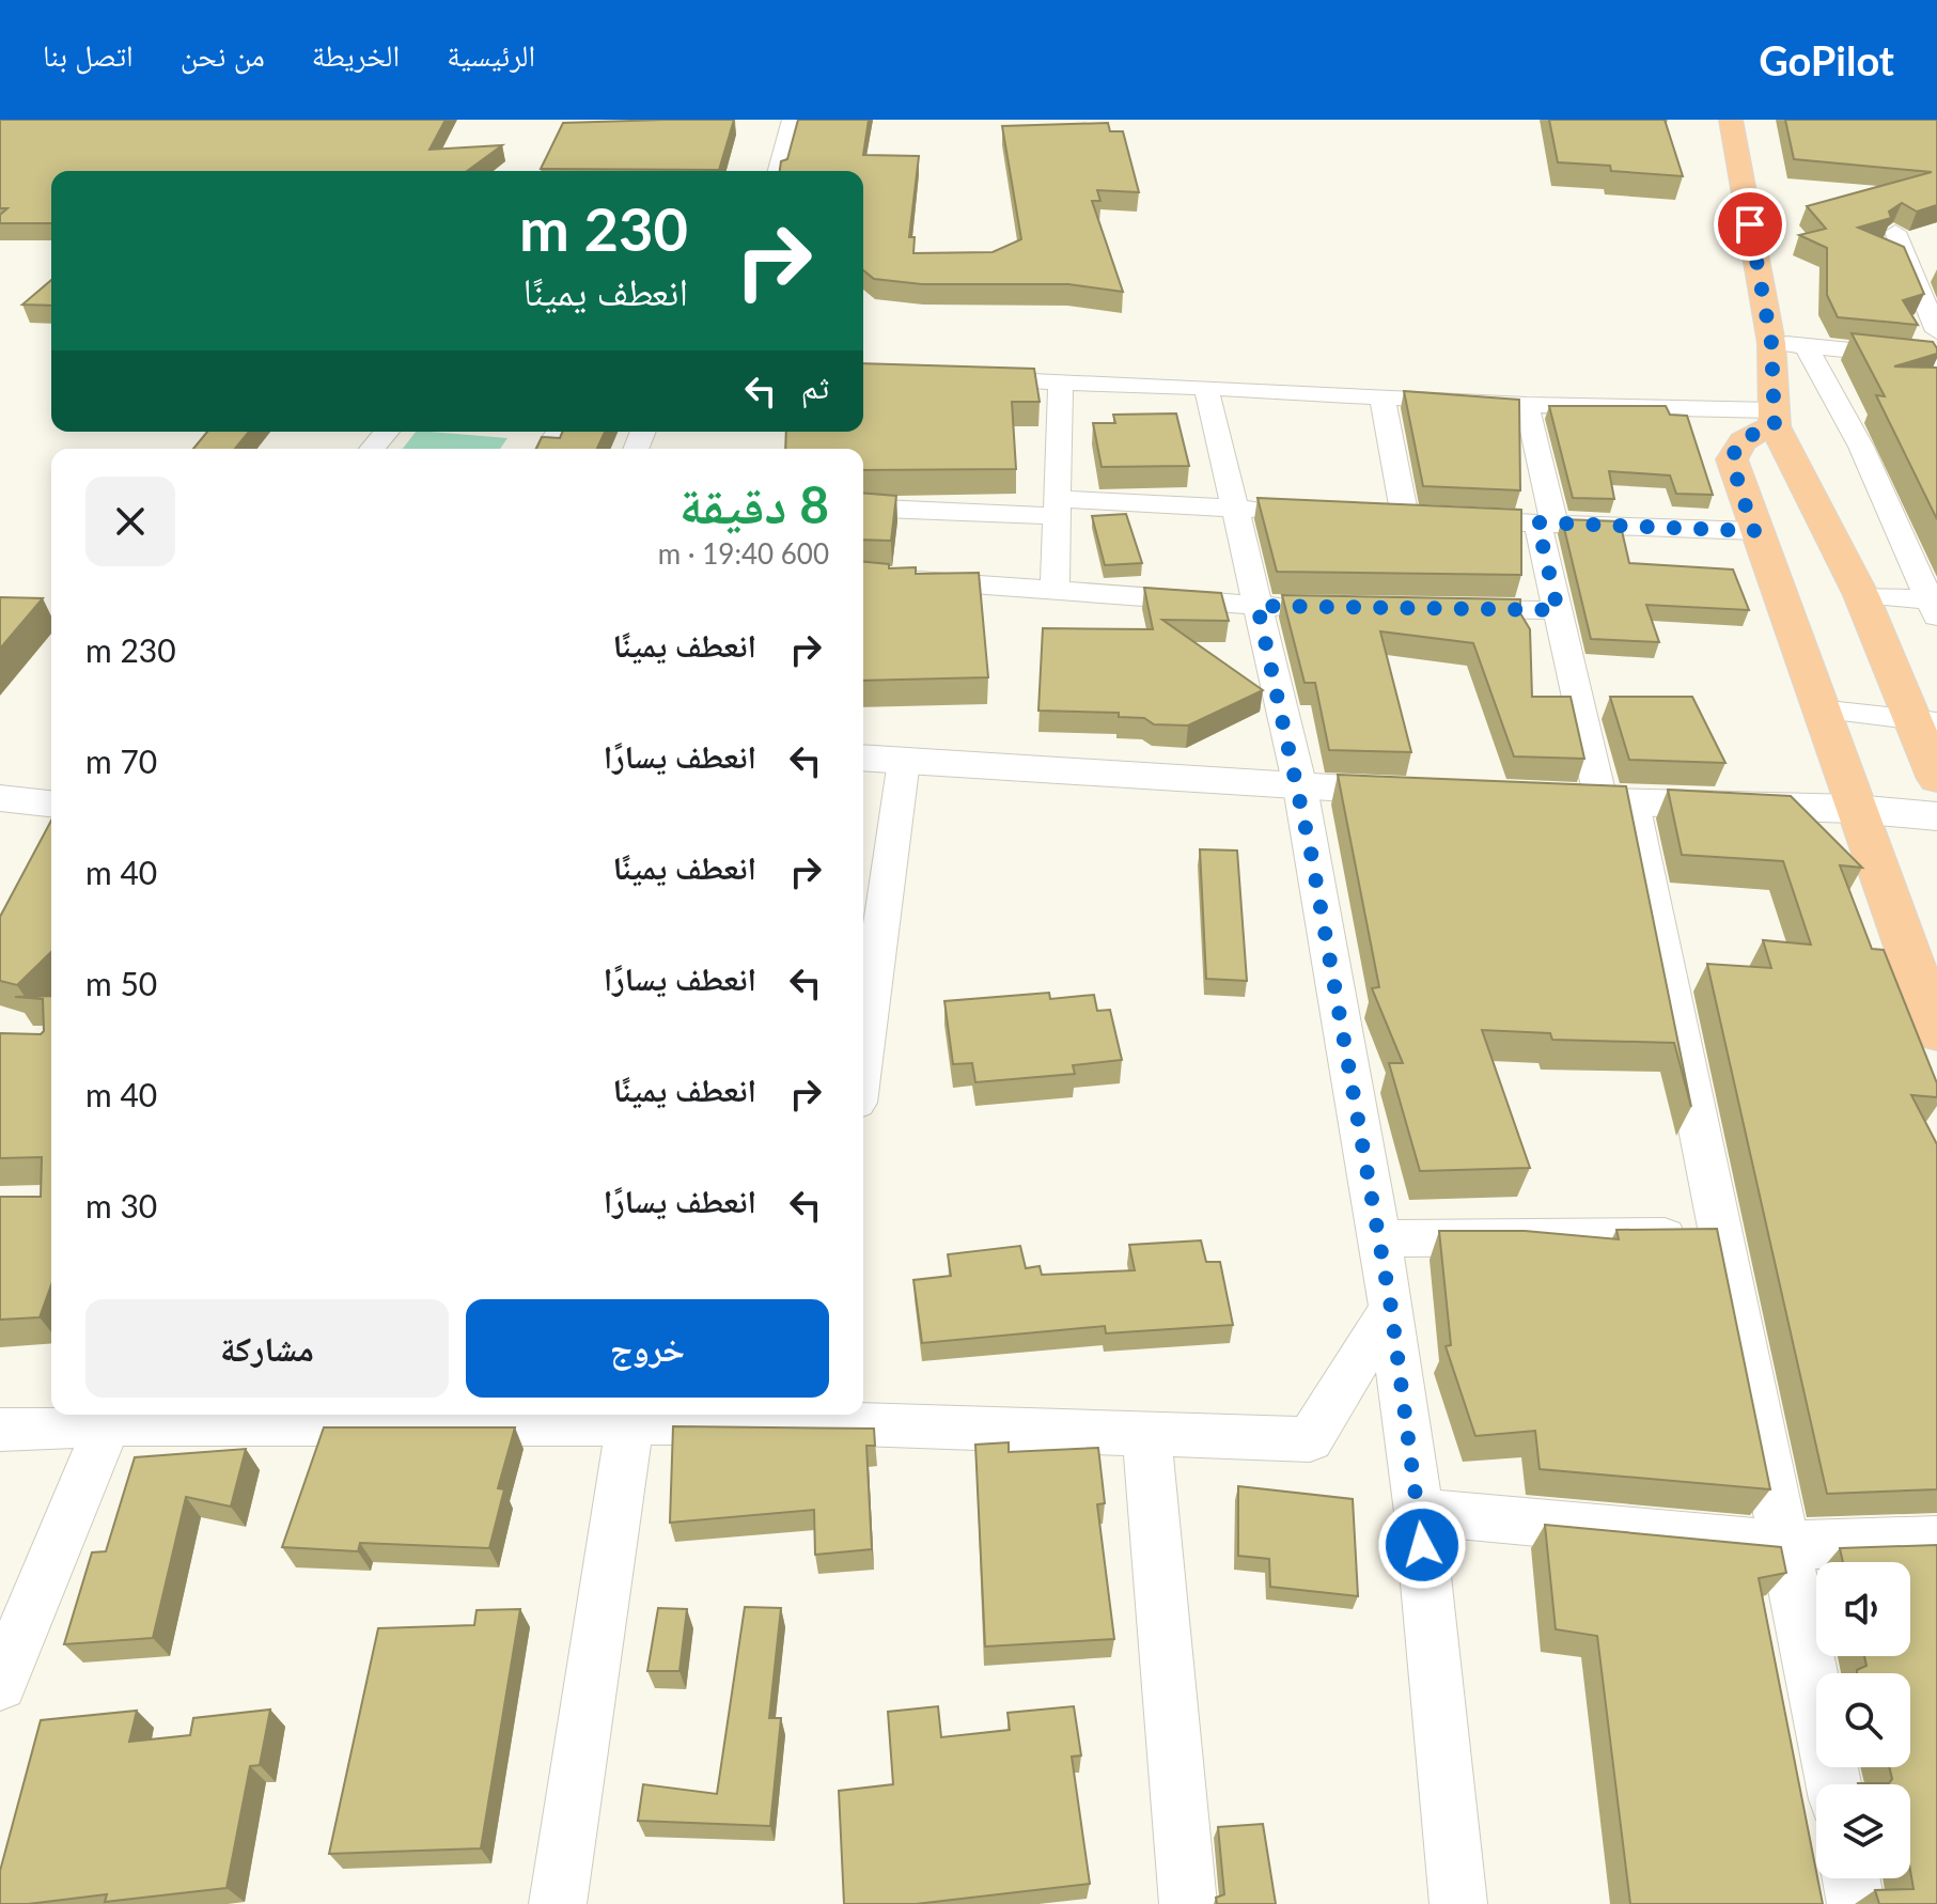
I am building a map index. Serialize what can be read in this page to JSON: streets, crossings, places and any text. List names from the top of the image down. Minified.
{"page":{"header":"GoPilot","nav":["الرئيسية","الخريطة","من نحن","اتصل بنا"],"turn":["230 m","انعطف يمينًا"],"then":"ثم","heading":["8 دقيقة","600 m · 19:40"],"list":[{"name":"انعطف يمينًا","value":"230 m"},{"name":"انعطف يسارًا","value":"70 m"},{"name":"انعطف يمينًا","value":"40 m"},{"name":"انعطف يسارًا","value":"50 m"},{"name":"انعطف يمينًا","value":"40 m"},{"name":"انعطف يسارًا","value":"30 m"}],"buttons":["خروج","مشاركة"]}}
